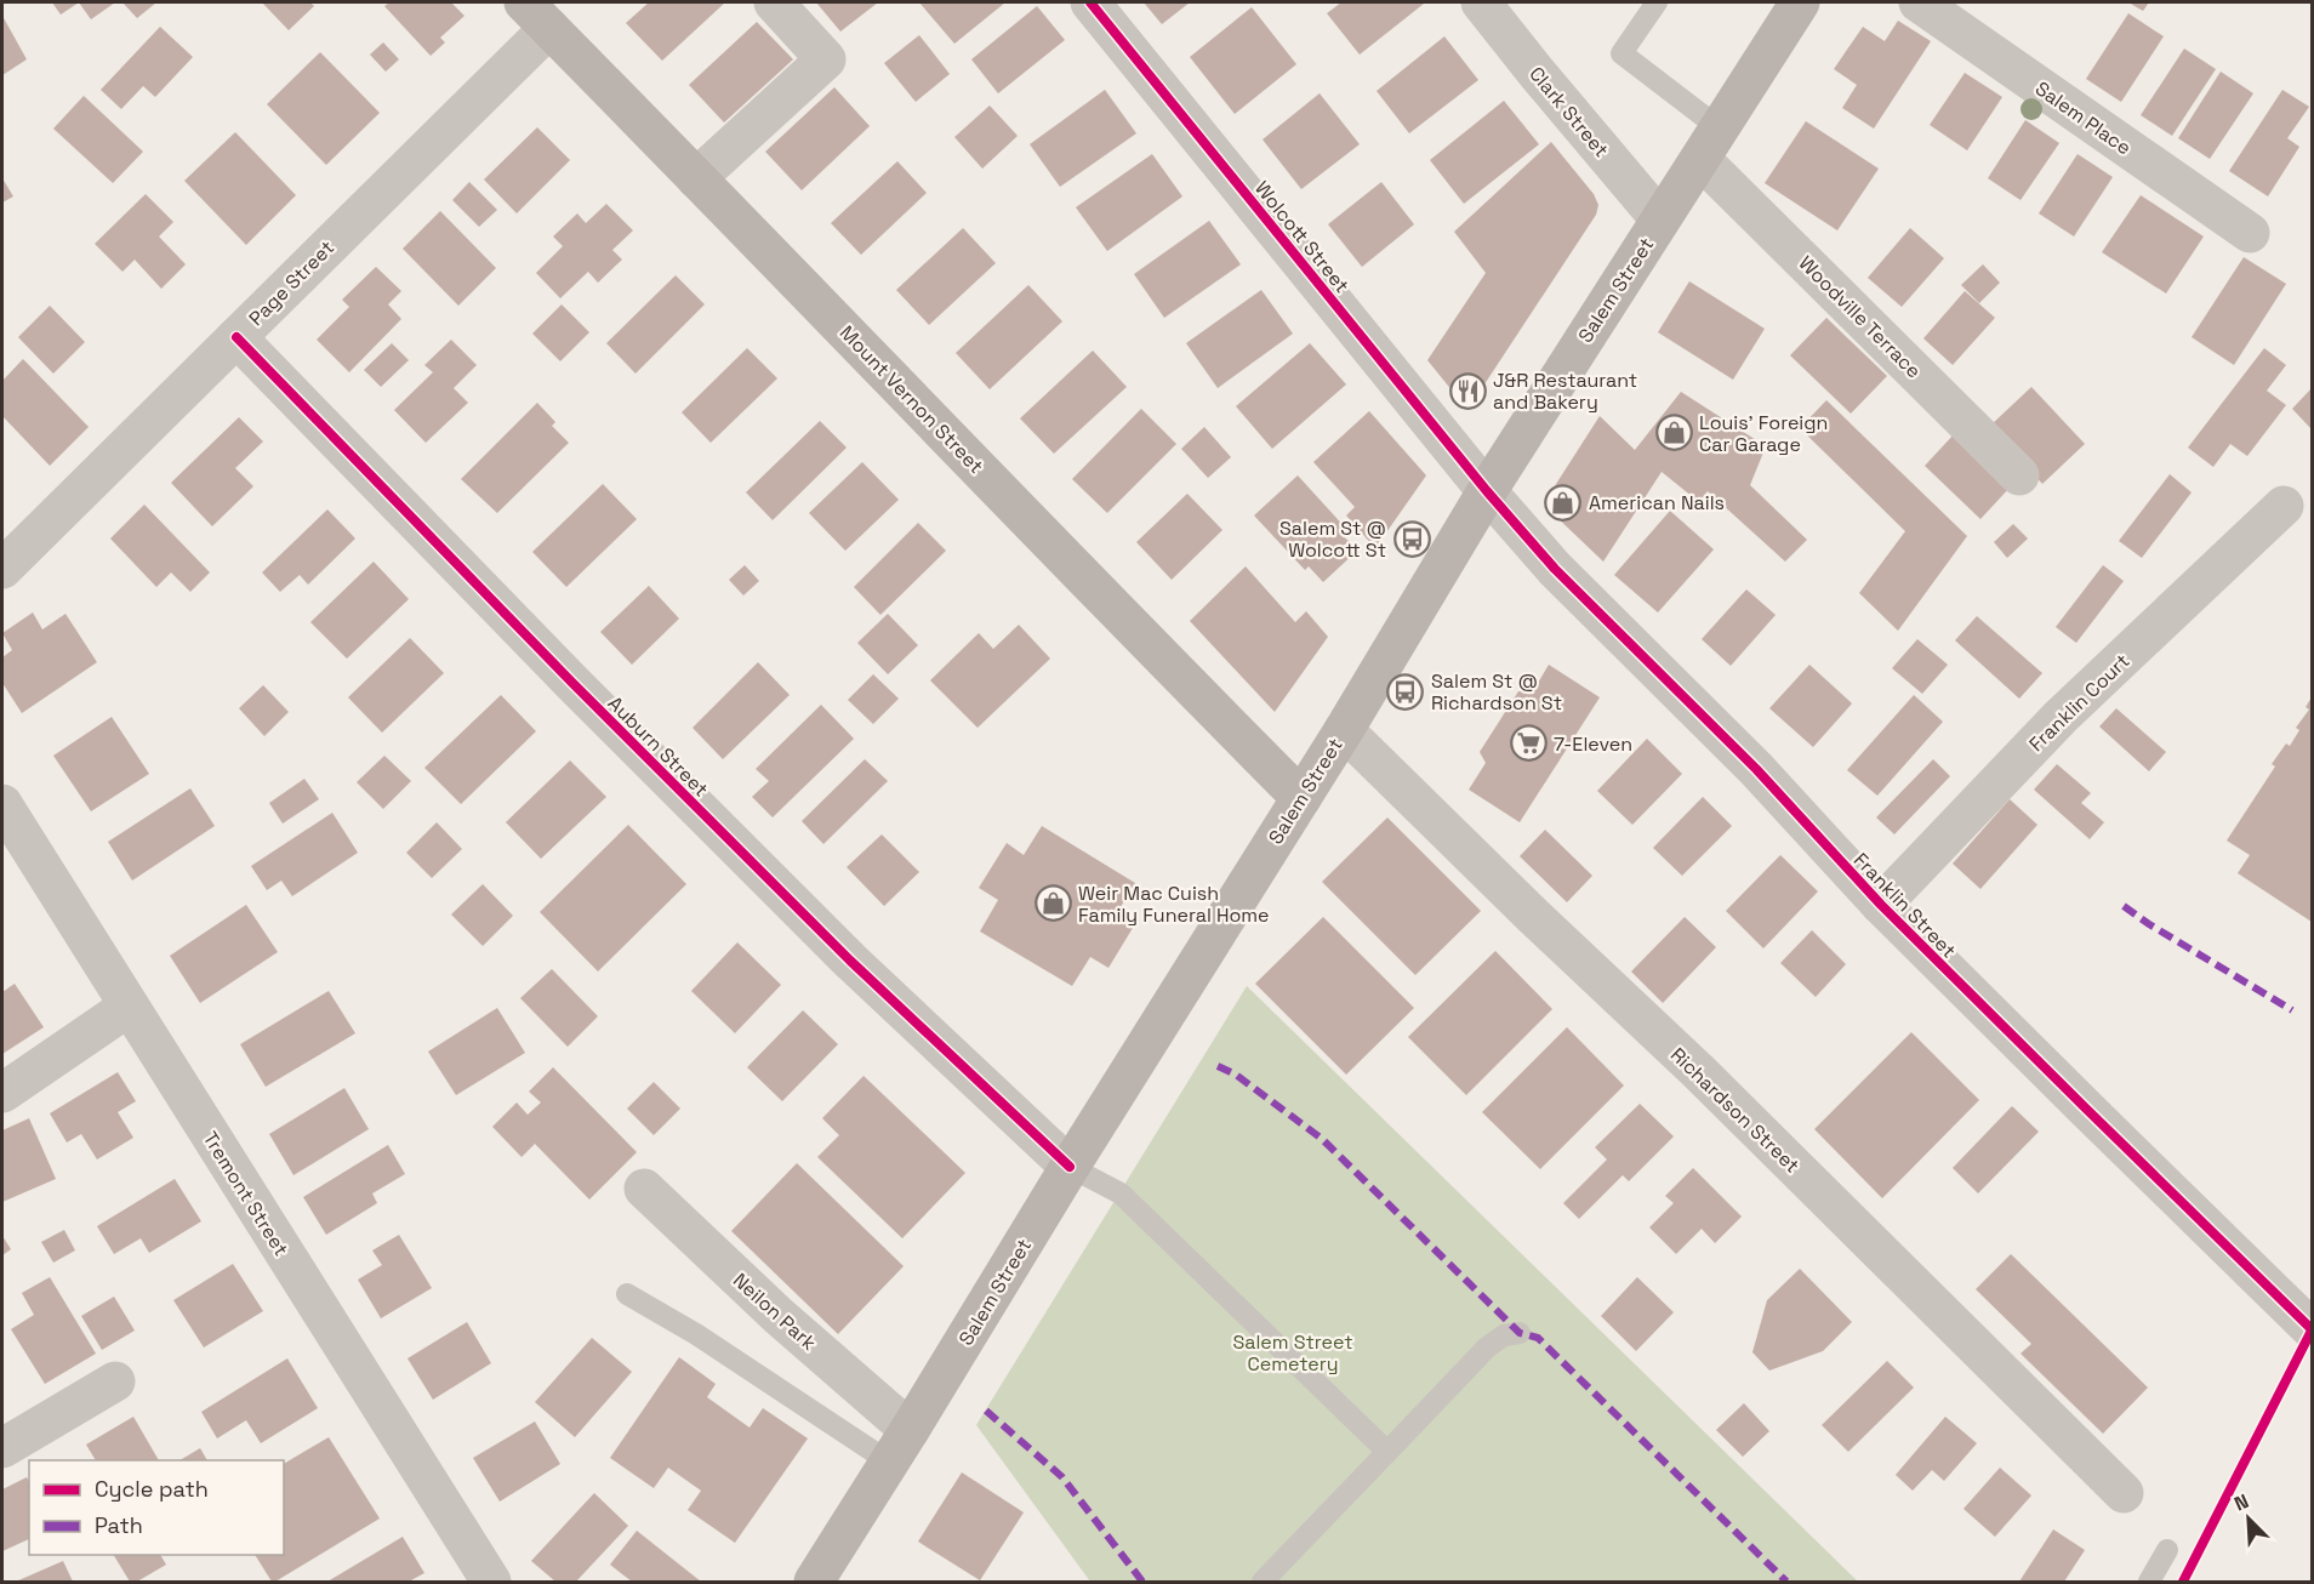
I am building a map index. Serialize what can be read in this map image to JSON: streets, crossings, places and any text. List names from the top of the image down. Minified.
{"streets":{"main road":["Salem Street","Mount Vernon Street"],"street":["Clark Street","Salem Place","Wolcott Street","Page Street","Woodville Terrace","Franklin Court","Auburn Street","Franklin Street","Richardson Street","Tremont Street","Neilon Park"]},"crossings":[["Clark Street","Salem Street"],["Wolcott Street","Salem Street"],["Wolcott Street","Franklin Street"],["Page Street","Mount Vernon Street"],["Page Street","Auburn Street"],["Salem Street","Woodville Terrace"],["Salem Street","Mount Vernon Street"],["Salem Street","Auburn Street"],["Salem Street","Franklin Street"],["Salem Street","Richardson Street"],["Salem Street","Neilon Park"],["Franklin Court","Franklin Street"]],"parks":["Salem Street Cemetery"],"places":{"restaurant":["J&R Restaurant and Bakery"],"shop":["Louis' Foreign Car Garage","American Nails","Weir Mac Cuish Family Funeral Home"],"bus stop":["Salem St @ Wolcott St","Salem St @ Richardson St"],"supermarket":["7-Eleven"]},"legend":["Cycle path","Path"],"north":"top left"}
